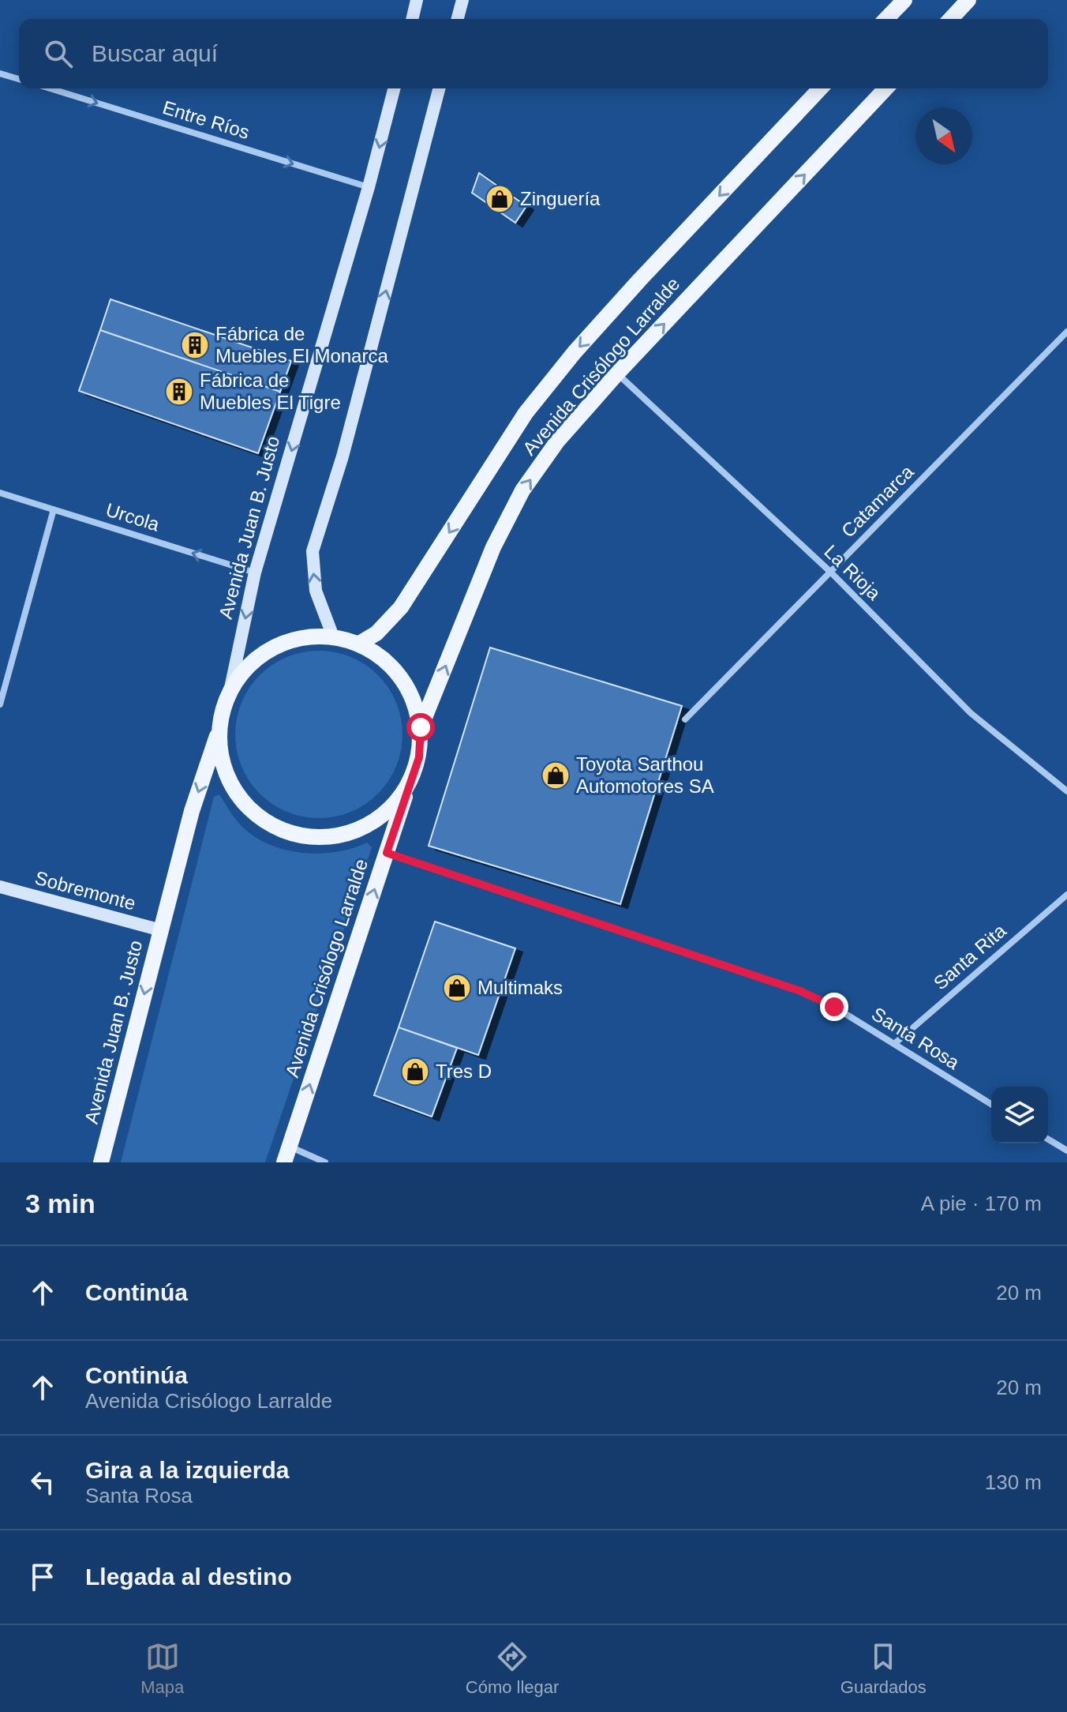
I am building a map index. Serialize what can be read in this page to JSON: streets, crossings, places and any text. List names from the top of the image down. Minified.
{"streets":{"main road":["Avenida Crisólogo Larralde","Avenida Juan B. Justo","Sobremonte"],"street":["Entre Ríos","Catamarca","Urcola","La Rioja","Santa Rita","Santa Rosa"]},"crossings":[["Entre Ríos","Avenida Juan B. Justo"],["Avenida Crisólogo Larralde","Avenida Juan B. Justo"],["Avenida Crisólogo Larralde","La Rioja"],["Avenida Crisólogo Larralde","Santa Rosa"],["Catamarca","La Rioja"],["Urcola","Avenida Juan B. Justo"],["Avenida Juan B. Justo","Sobremonte"],["Santa Rita","Santa Rosa"]],"one_way":["Entre Ríos","Urcola"],"places":{"shop":["Zinguería","Toyota Sarthou Automotores SA","Multimaks","Tres D"],"building":["Fábrica de Muebles El Monarca","Fábrica de Muebles El Tigre"]},"north":"bottom right","page":{"search":"Buscar aquí","heading":["3 min","A pie · 170 m"],"list":[["Continúa","20 m"],["Continúa","Avenida Crisólogo Larralde","20 m"],["Gira a la izquierda","Santa Rosa","130 m"],"Llegada al destino"],"nav":["Mapa","Cómo llegar","Guardados"]}}
